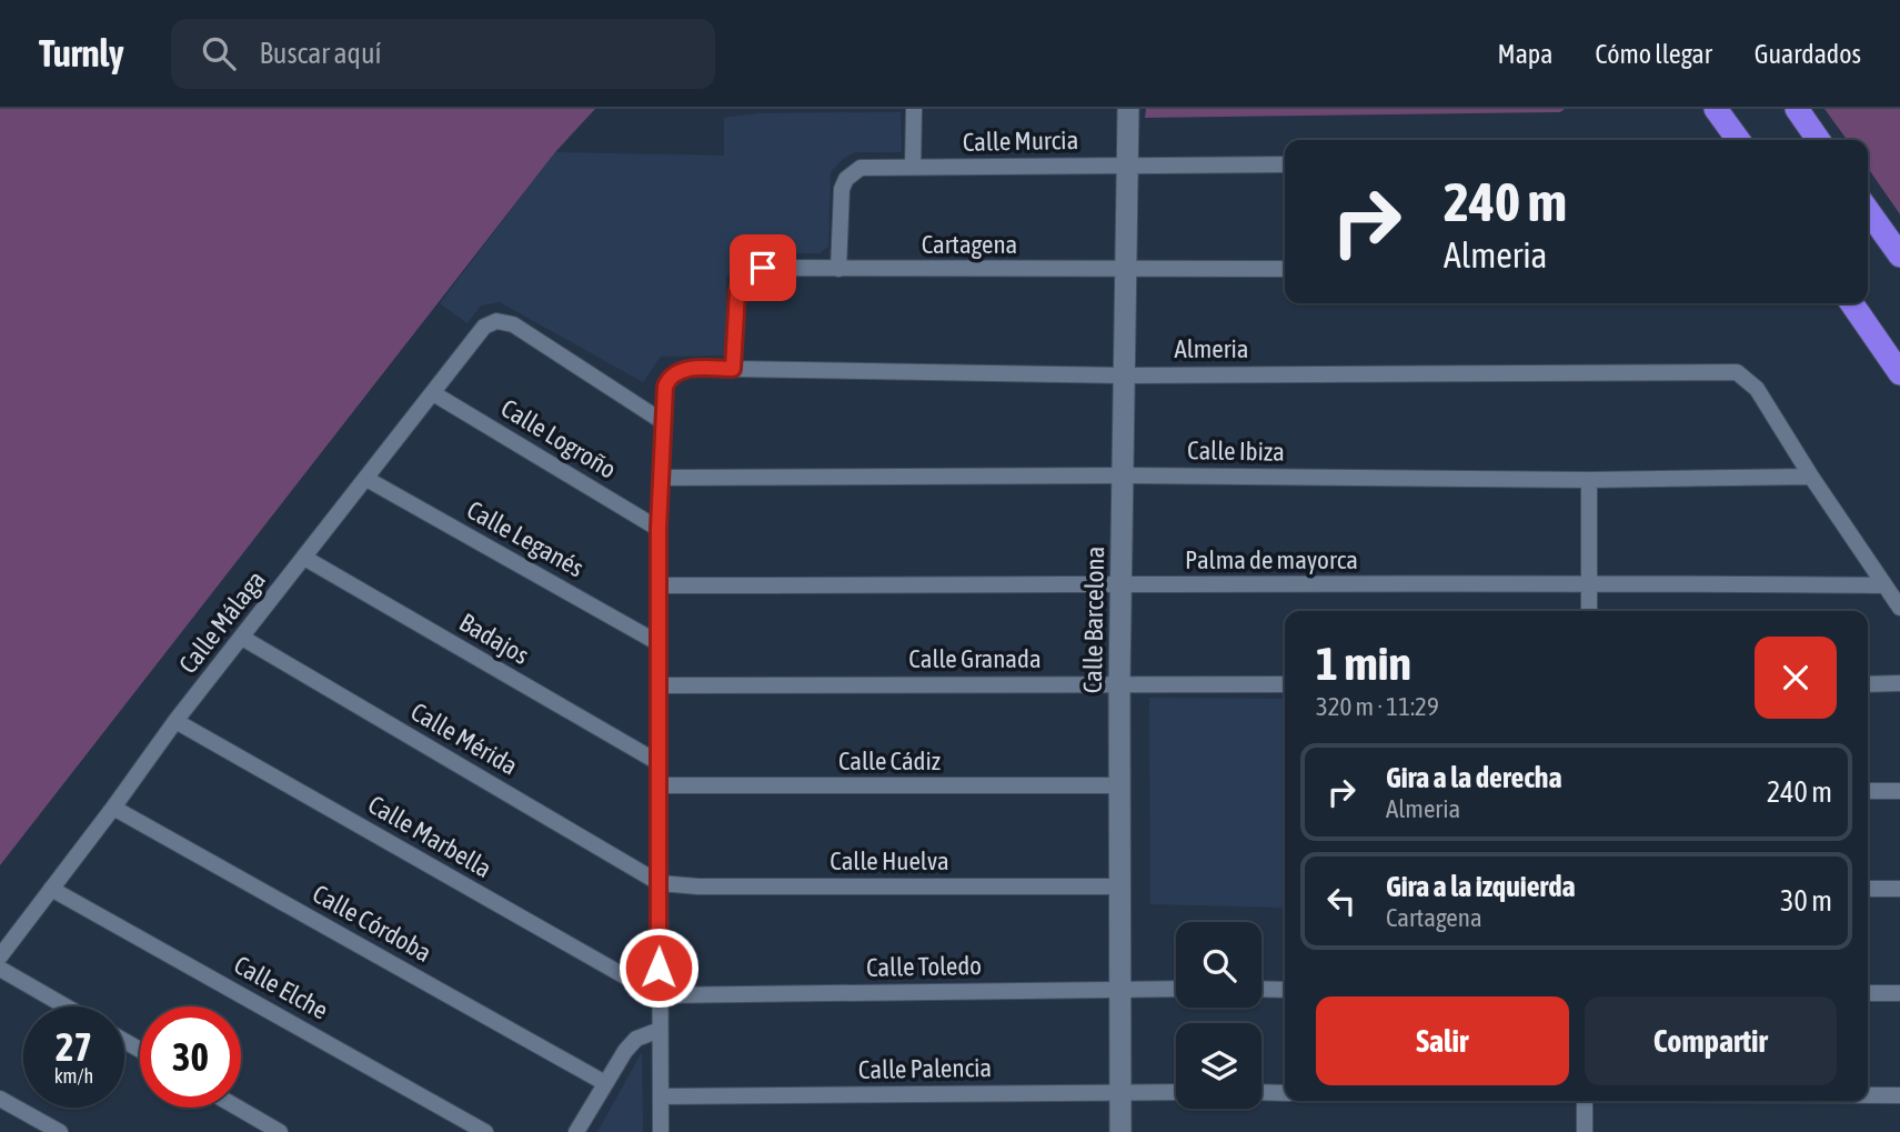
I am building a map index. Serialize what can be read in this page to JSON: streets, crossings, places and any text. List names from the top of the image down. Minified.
{"streets":{"street":["Calle Murcia","Cartagena","Almeria","Calle Logroño","Calle Ibiza","Calle Leganés","Palma de mayorca","Calle Barcelona","Calle Málaga","Badajos","Calle Granada","Calle Mérida","Calle Cádiz","Calle Marbella","Calle Huelva","Calle Córdoba","Calle Toledo","Calle Elche","Calle Palencia"]},"crossings":[["Calle Murcia","Cartagena"],["Calle Murcia","Calle Barcelona"],["Cartagena","Almeria"],["Cartagena","Calle Barcelona"],["Almeria","Calle Ibiza"],["Almeria","Calle Barcelona"],["Almeria","Calle Málaga"],["Calle Logroño","Calle Málaga"],["Calle Ibiza","Calle Barcelona"],["Calle Leganés","Calle Málaga"],["Palma de mayorca","Calle Barcelona"],["Calle Barcelona","Calle Granada"],["Calle Barcelona","Calle Cádiz"],["Calle Barcelona","Calle Huelva"],["Calle Barcelona","Calle Toledo"],["Calle Barcelona","Calle Palencia"],["Calle Málaga","Badajos"],["Calle Málaga","Calle Mérida"],["Calle Málaga","Calle Marbella"],["Calle Málaga","Calle Córdoba"],["Calle Málaga","Calle Elche"],["Calle Mérida","Calle Huelva"],["Calle Marbella","Calle Toledo"]],"page":{"header":"Turnly","search":"Buscar aquí","nav":["Mapa","Cómo llegar","Guardados"],"turn":["240 m","Almeria"],"heading":["1 min","320 m · 11:29"],"list":[{"name":"Gira a la derecha","note":"Almeria","value":"240 m"},{"name":"Gira a la izquierda","note":"Cartagena","value":"30 m"}],"buttons":["Salir","Compartir"],"speed":"27 km/h","limit":"30"}}
